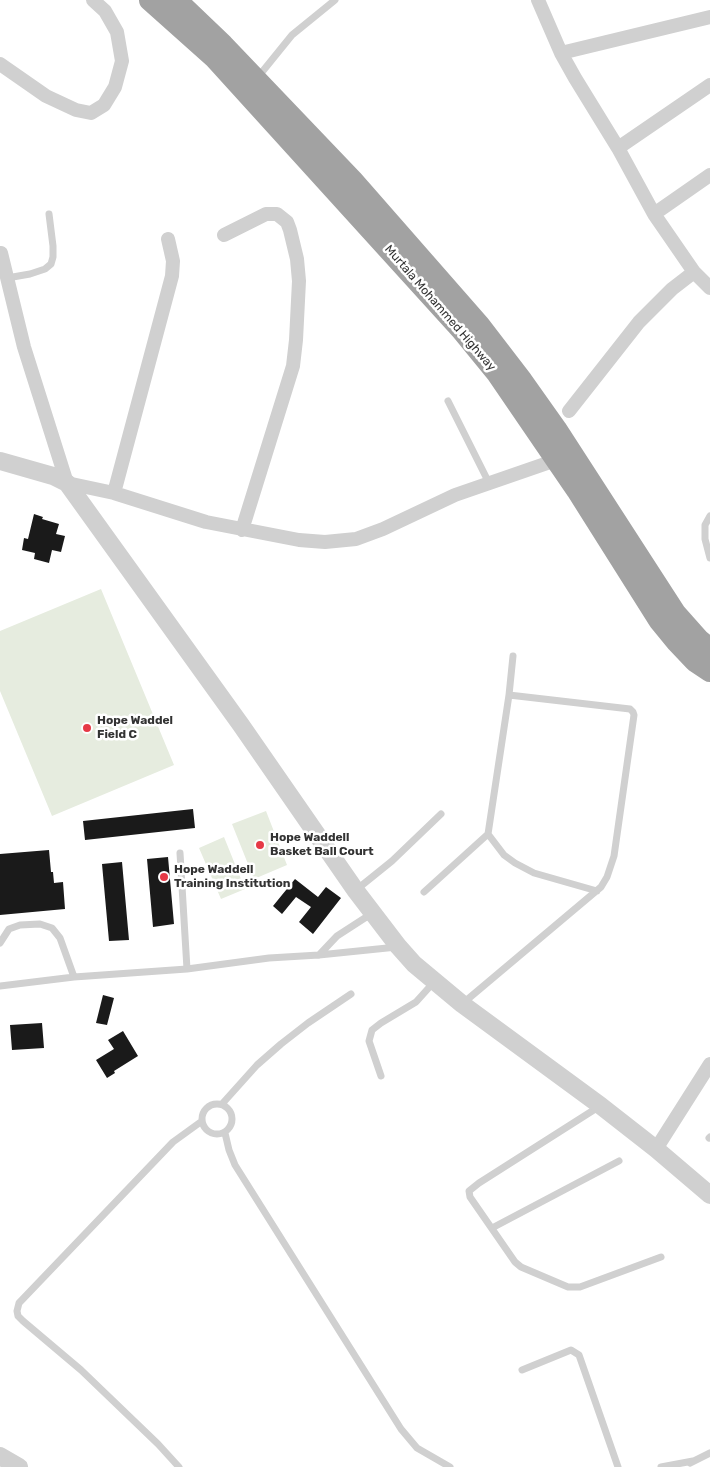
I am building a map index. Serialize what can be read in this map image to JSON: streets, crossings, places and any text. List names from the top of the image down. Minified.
{"streets":{"highway":["Murtala Mohammed Highway"]},"places":["Hope Waddel Field C","Hope Waddell Basket Ball Court","Hope Waddell Training Institution"]}
